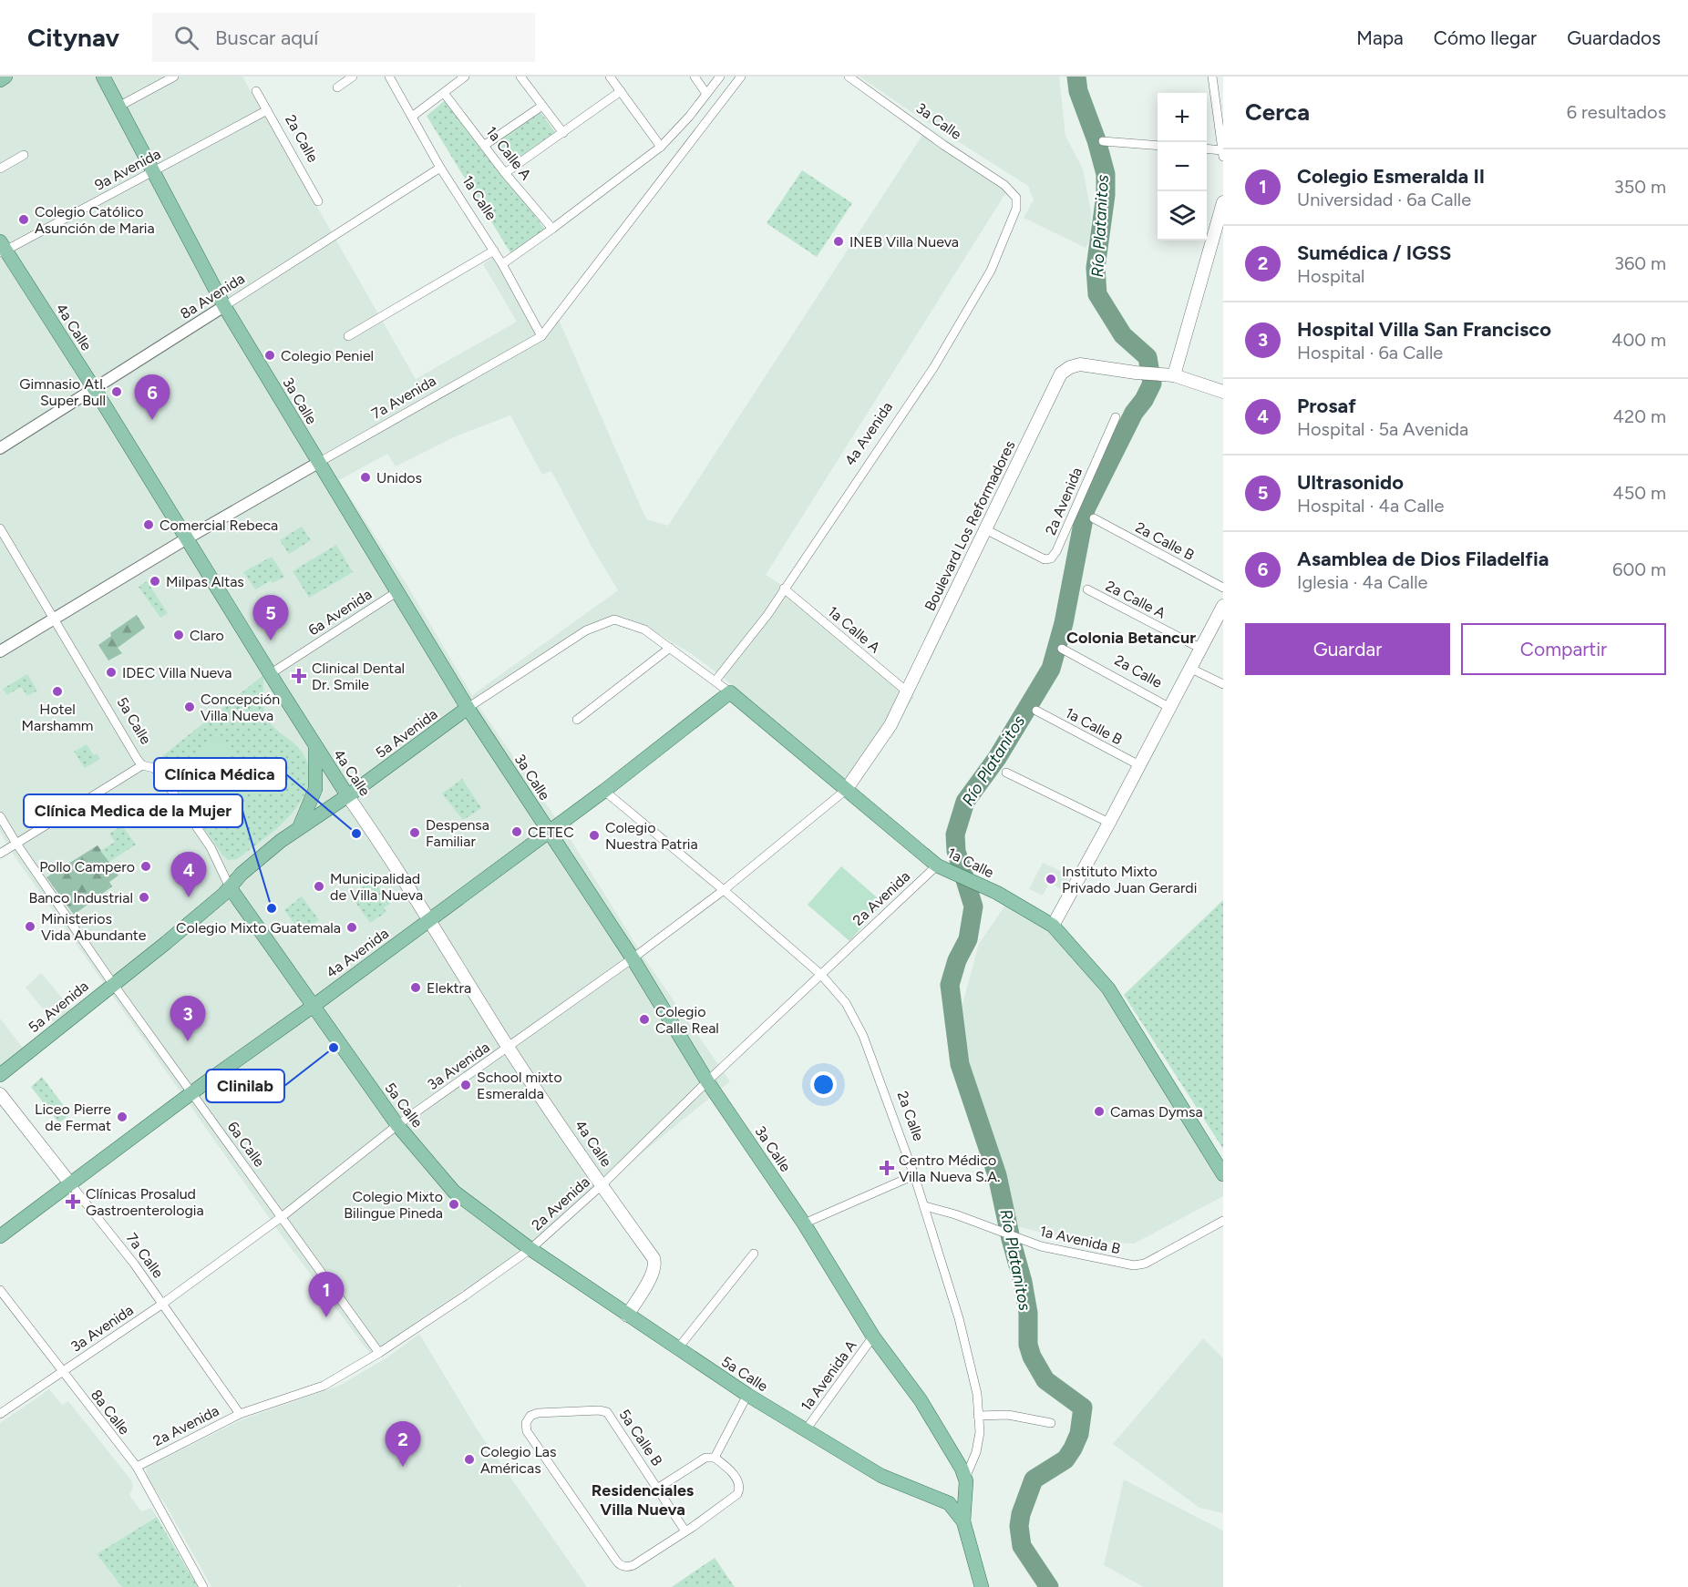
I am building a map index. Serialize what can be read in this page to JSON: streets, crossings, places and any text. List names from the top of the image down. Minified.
{"streets":{"main road":["3a Calle","2a Calle","1a Calle","4a Calle","4a Avenida","Boulevard Los Reformadores","5a Calle","5a Avenida","7a Calle"],"street":["1a Calle A","9a Avenida","8a Avenida","7a Avenida","2a Avenida","2a Calle B","2a Calle A","6a Avenida","1a Calle B","3a Avenida","6a Calle","1a Avenida B","1a Avenida A","8a Calle","5a Calle B"]},"crossings":[["3a Calle","2a Calle"],["3a Calle","9a Avenida"],["3a Calle","8a Avenida"],["3a Calle","7a Avenida"],["3a Calle","4a Avenida"],["3a Calle","2a Avenida"],["3a Calle","6a Avenida"],["3a Calle","5a Avenida"],["3a Calle","3a Avenida"],["3a Calle","1a Avenida A"],["2a Calle","9a Avenida"],["2a Calle","4a Avenida"],["2a Calle","2a Avenida"],["2a Calle","5a Calle"],["2a Calle","3a Avenida"],["2a Calle","1a Avenida B"],["1a Calle A","4a Avenida"],["1a Calle A","Boulevard Los Reformadores"],["9a Avenida","4a Calle"],["1a Calle","8a Avenida"],["1a Calle","7a Avenida"],["1a Calle","4a Avenida"],["1a Calle","2a Avenida"],["1a Calle","Boulevard Los Reformadores"],["1a Calle","5a Avenida"],["1a Calle","3a Avenida"],["8a Avenida","4a Calle"],["4a Calle","7a Avenida"],["4a Calle","4a Avenida"],["4a Calle","2a Avenida"],["4a Calle","6a Avenida"],["4a Calle","5a Calle"],["4a Calle","5a Avenida"],["4a Calle","3a Avenida"],["7a Avenida","5a Calle"],["4a Avenida","5a Calle"],["4a Avenida","6a Calle"],["4a Avenida","7a Calle"],["2a Avenida","Boulevard Los Reformadores"],["2a Avenida","5a Calle"],["2a Avenida","6a Calle"],["2a Avenida","7a Calle"],["2a Avenida","8a Calle"],["Boulevard Los Reformadores","3a Avenida"],["5a Calle","5a Avenida"],["5a Calle","3a Avenida"],["5a Calle","1a Avenida A"],["5a Avenida","6a Calle"],["3a Avenida","6a Calle"],["3a Avenida","7a Calle"],["3a Avenida","8a Calle"]],"districts":["Colonia Betancur","Residenciales Villa Nueva"],"water":["Río Platanitos"],"places":{"other":["Colegio Católico Asunción de Maria","INEB Villa Nueva","Colegio Peniel","Gimnasio Atl. Super Bull","Unidos","Comercial Rebeca","Milpas Altas","Claro","IDEC Villa Nueva","Hotel Marshamm","Concepción Villa Nueva","CETEC","Despensa Familiar","Clínica Médica","Colegio Nuestra Patria","Pollo Campero","Instituto Mixto Privado Juan Gerardi","Municipalidad de Villa Nueva","Banco Industrial","Clínica Medica de la Mujer","Ministerios Vida Abundante","Colegio Mixto Guatemala","Elektra","Colegio Calle Real","Clinilab","School mixto Esmeralda","Camas Dymsa","Liceo Pierre de Fermat","Colegio Mixto Bilingue Pineda","Colegio Las Américas"],"health":["Clinical Dental Dr. Smile","Centro Médico Villa Nueva S.A.","Clínicas Prosalud Gastroenterologia"]},"page":{"header":"Citynav","search":"Buscar aquí","nav":["Mapa","Cómo llegar","Guardados"],"heading":["Cerca","6 resultados"],"map_buttons":["+","−"],"list":[{"mark":"1","name":"Colegio Esmeralda II","note":"Universidad · 6a Calle","value":"350 m"},{"mark":"2","name":"Sumédica / IGSS","note":"Hospital","value":"360 m"},{"mark":"3","name":"Hospital Villa San Francisco","note":"Hospital · 6a Calle","value":"400 m"},{"mark":"4","name":"Prosaf","note":"Hospital · 5a Avenida","value":"420 m"},{"mark":"5","name":"Ultrasonido","note":"Hospital · 4a Calle","value":"450 m"},{"mark":"6","name":"Asamblea de Dios Filadelfia","note":"Iglesia · 4a Calle","value":"600 m"}],"pins":["6","5","4","3","1","2"],"buttons":["Guardar","Compartir"]}}
